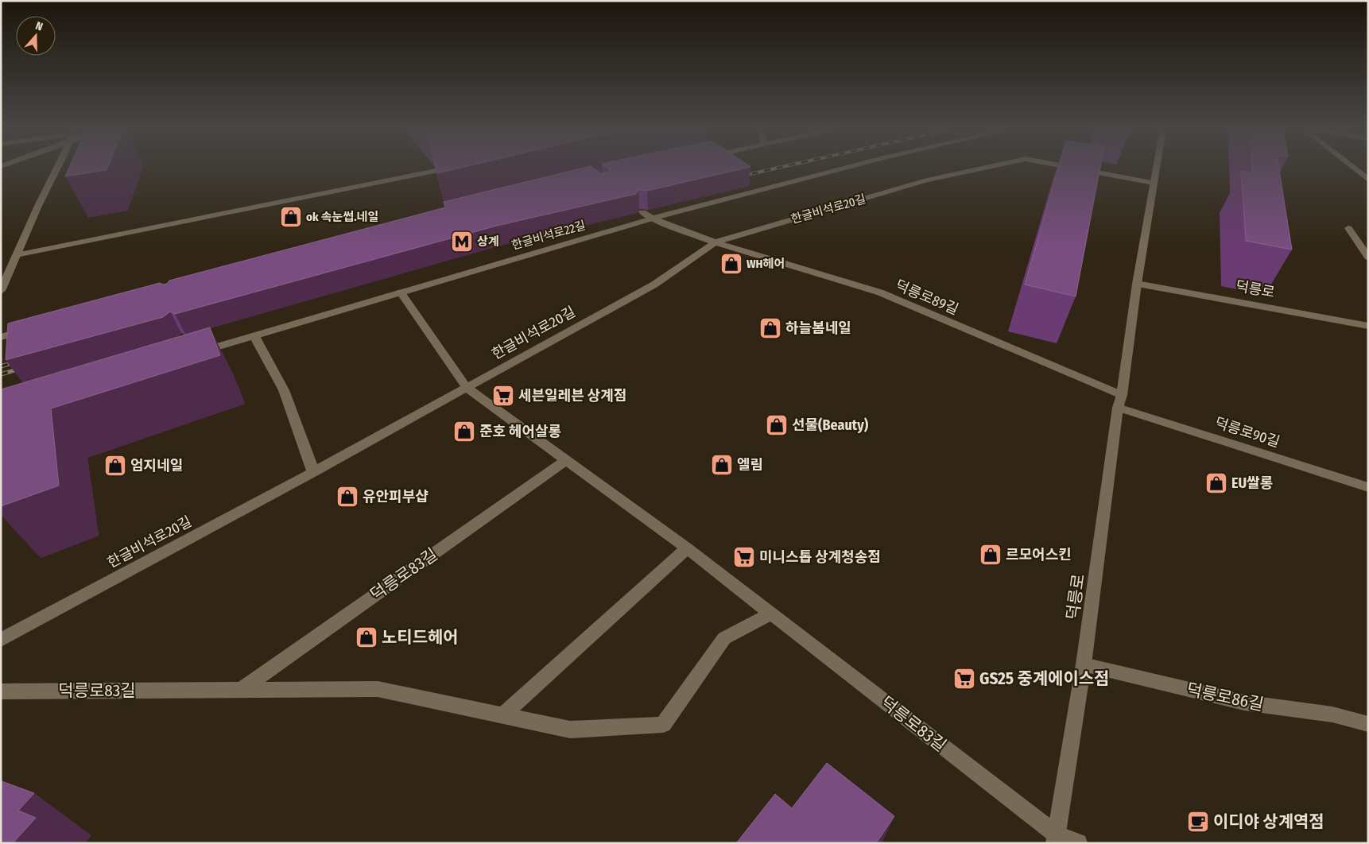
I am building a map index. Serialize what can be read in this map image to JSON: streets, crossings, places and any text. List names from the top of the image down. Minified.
{"streets":{"street":["한글비석로20길","한글비석로22길","덕릉로","덕릉로89길","덕릉로90길","덕릉로83길","덕릉로86길"]},"crossings":[["한글비석로20길","덕릉로"],["한글비석로20길","덕릉로89길"],["한글비석로20길","덕릉로83길"],["덕릉로","덕릉로89길"],["덕릉로","덕릉로90길"],["덕릉로","덕릉로83길"],["덕릉로","덕릉로86길"]],"places":{"shop":["ok 속눈썹.네일","WH헤어","하늘봄네일","선물(Beauty)","준호 헤어살롱","엘림","엄지네일","EU쌀롱","유안피부샵","르모어스킨","노티드헤어"],"metro station":["상계"],"supermarket":["세븐일레븐 상계점","미니스톱 상계청송점","GS25 중계에이스점"],"cafe":["이디야 상계역점"]},"north":"top"}
